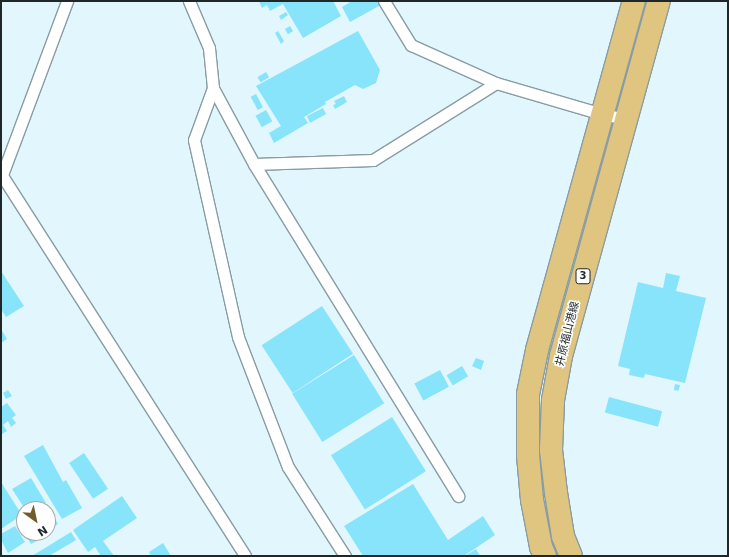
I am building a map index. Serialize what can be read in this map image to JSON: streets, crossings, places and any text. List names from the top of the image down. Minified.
{"streets":{"main road":["3","井原福山港線"]},"north":"bottom right"}
